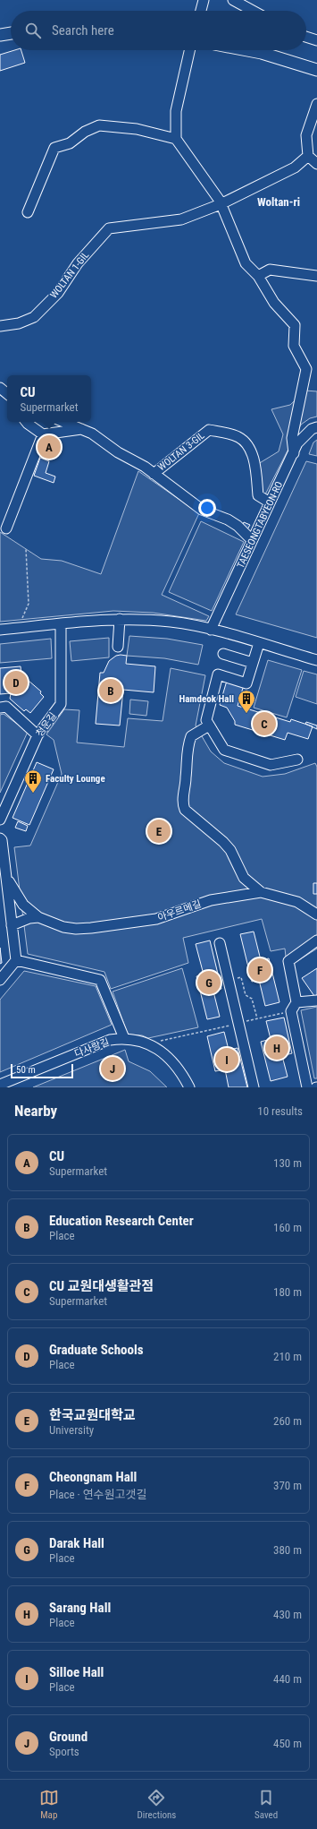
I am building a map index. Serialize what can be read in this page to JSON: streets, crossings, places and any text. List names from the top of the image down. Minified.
{"streets":{"street":["WOLTAN 1-GIL","WOLTAN 3-GIL","TAESEONGTABYEON-RO","청운길","아우르메길","다사랑길"]},"crossings":[["WOLTAN 3-GIL","TAESEONGTABYEON-RO"]],"districts":["Woltan-ri"],"places":{"building":["Hamdeok Hall","Faculty Lounge"]},"scale_bar":"50 m","page":{"search":"Search here","popup":["CU","Supermarket"],"pins":["A","D","B","C","E","F","G","H","I","J"],"scale":"50 m","heading":["Nearby","10 results"],"list":[{"mark":"A","name":"CU","note":"Supermarket","value":"130 m"},{"mark":"B","name":"Education Research Center","note":"Place","value":"160 m"},{"mark":"C","name":"CU 교원대생활관점","note":"Supermarket","value":"180 m"},{"mark":"D","name":"Graduate Schools","note":"Place","value":"210 m"},{"mark":"E","name":"한국교원대학교","note":"University","value":"260 m"},{"mark":"F","name":"Cheongnam Hall","note":"Place · 연수원고갯길","value":"370 m"},{"mark":"G","name":"Darak Hall","note":"Place","value":"380 m"},{"mark":"H","name":"Sarang Hall","note":"Place","value":"430 m"},{"mark":"I","name":"Silloe Hall","note":"Place","value":"440 m"},{"mark":"J","name":"Ground","note":"Sports","value":"450 m"}],"nav":["Map","Directions","Saved"]}}
